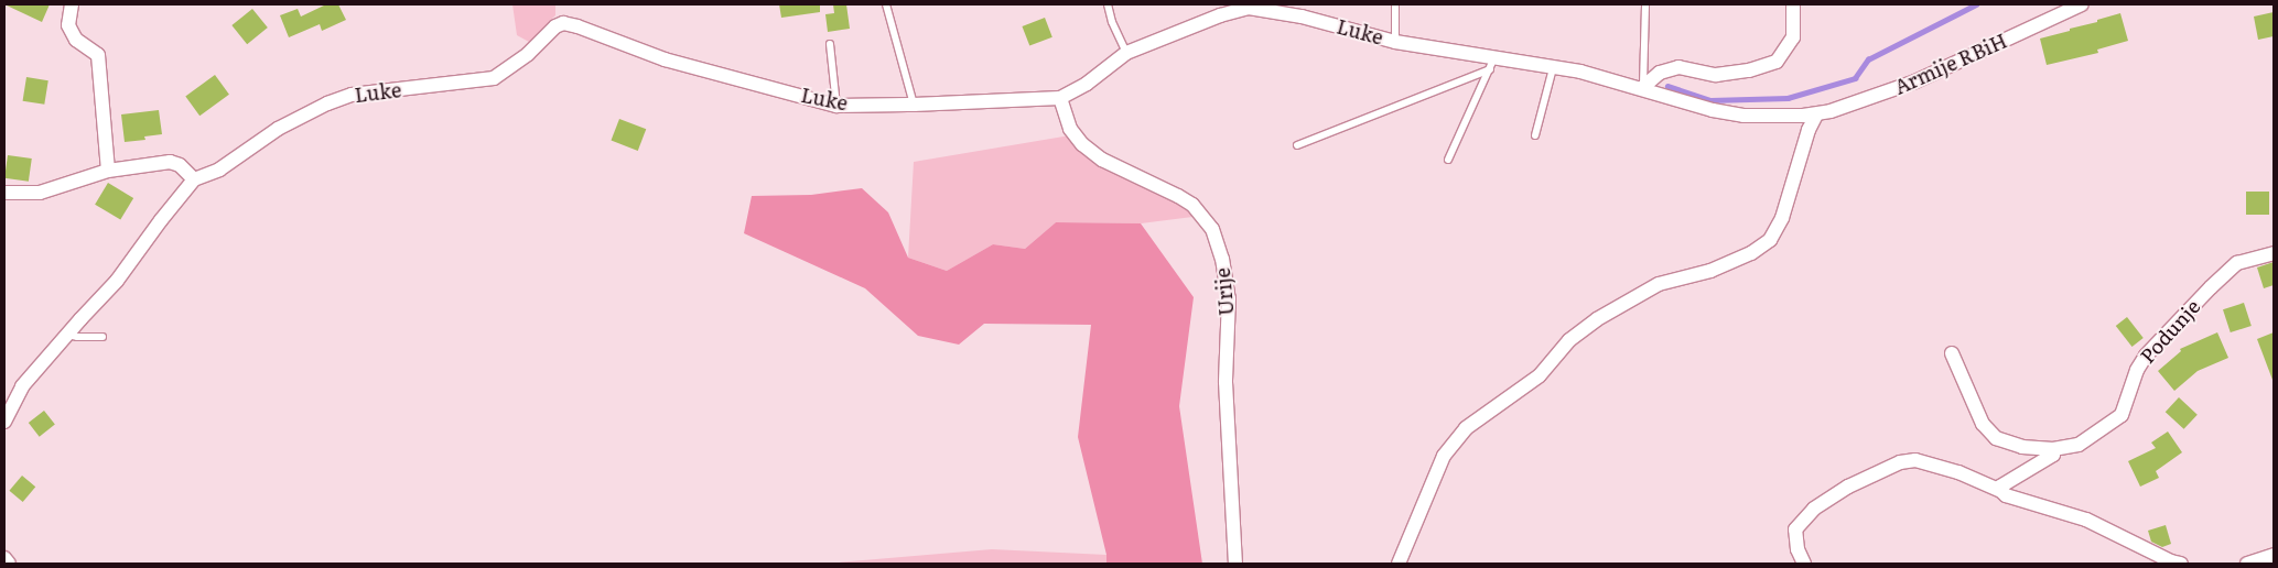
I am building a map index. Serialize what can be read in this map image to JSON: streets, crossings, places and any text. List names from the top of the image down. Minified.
{"streets":{"street":["Luke","Armije RBiH","Urije","Podunje"]},"crossings":[["Luke","Armije RBiH"],["Luke","Urije"]]}
